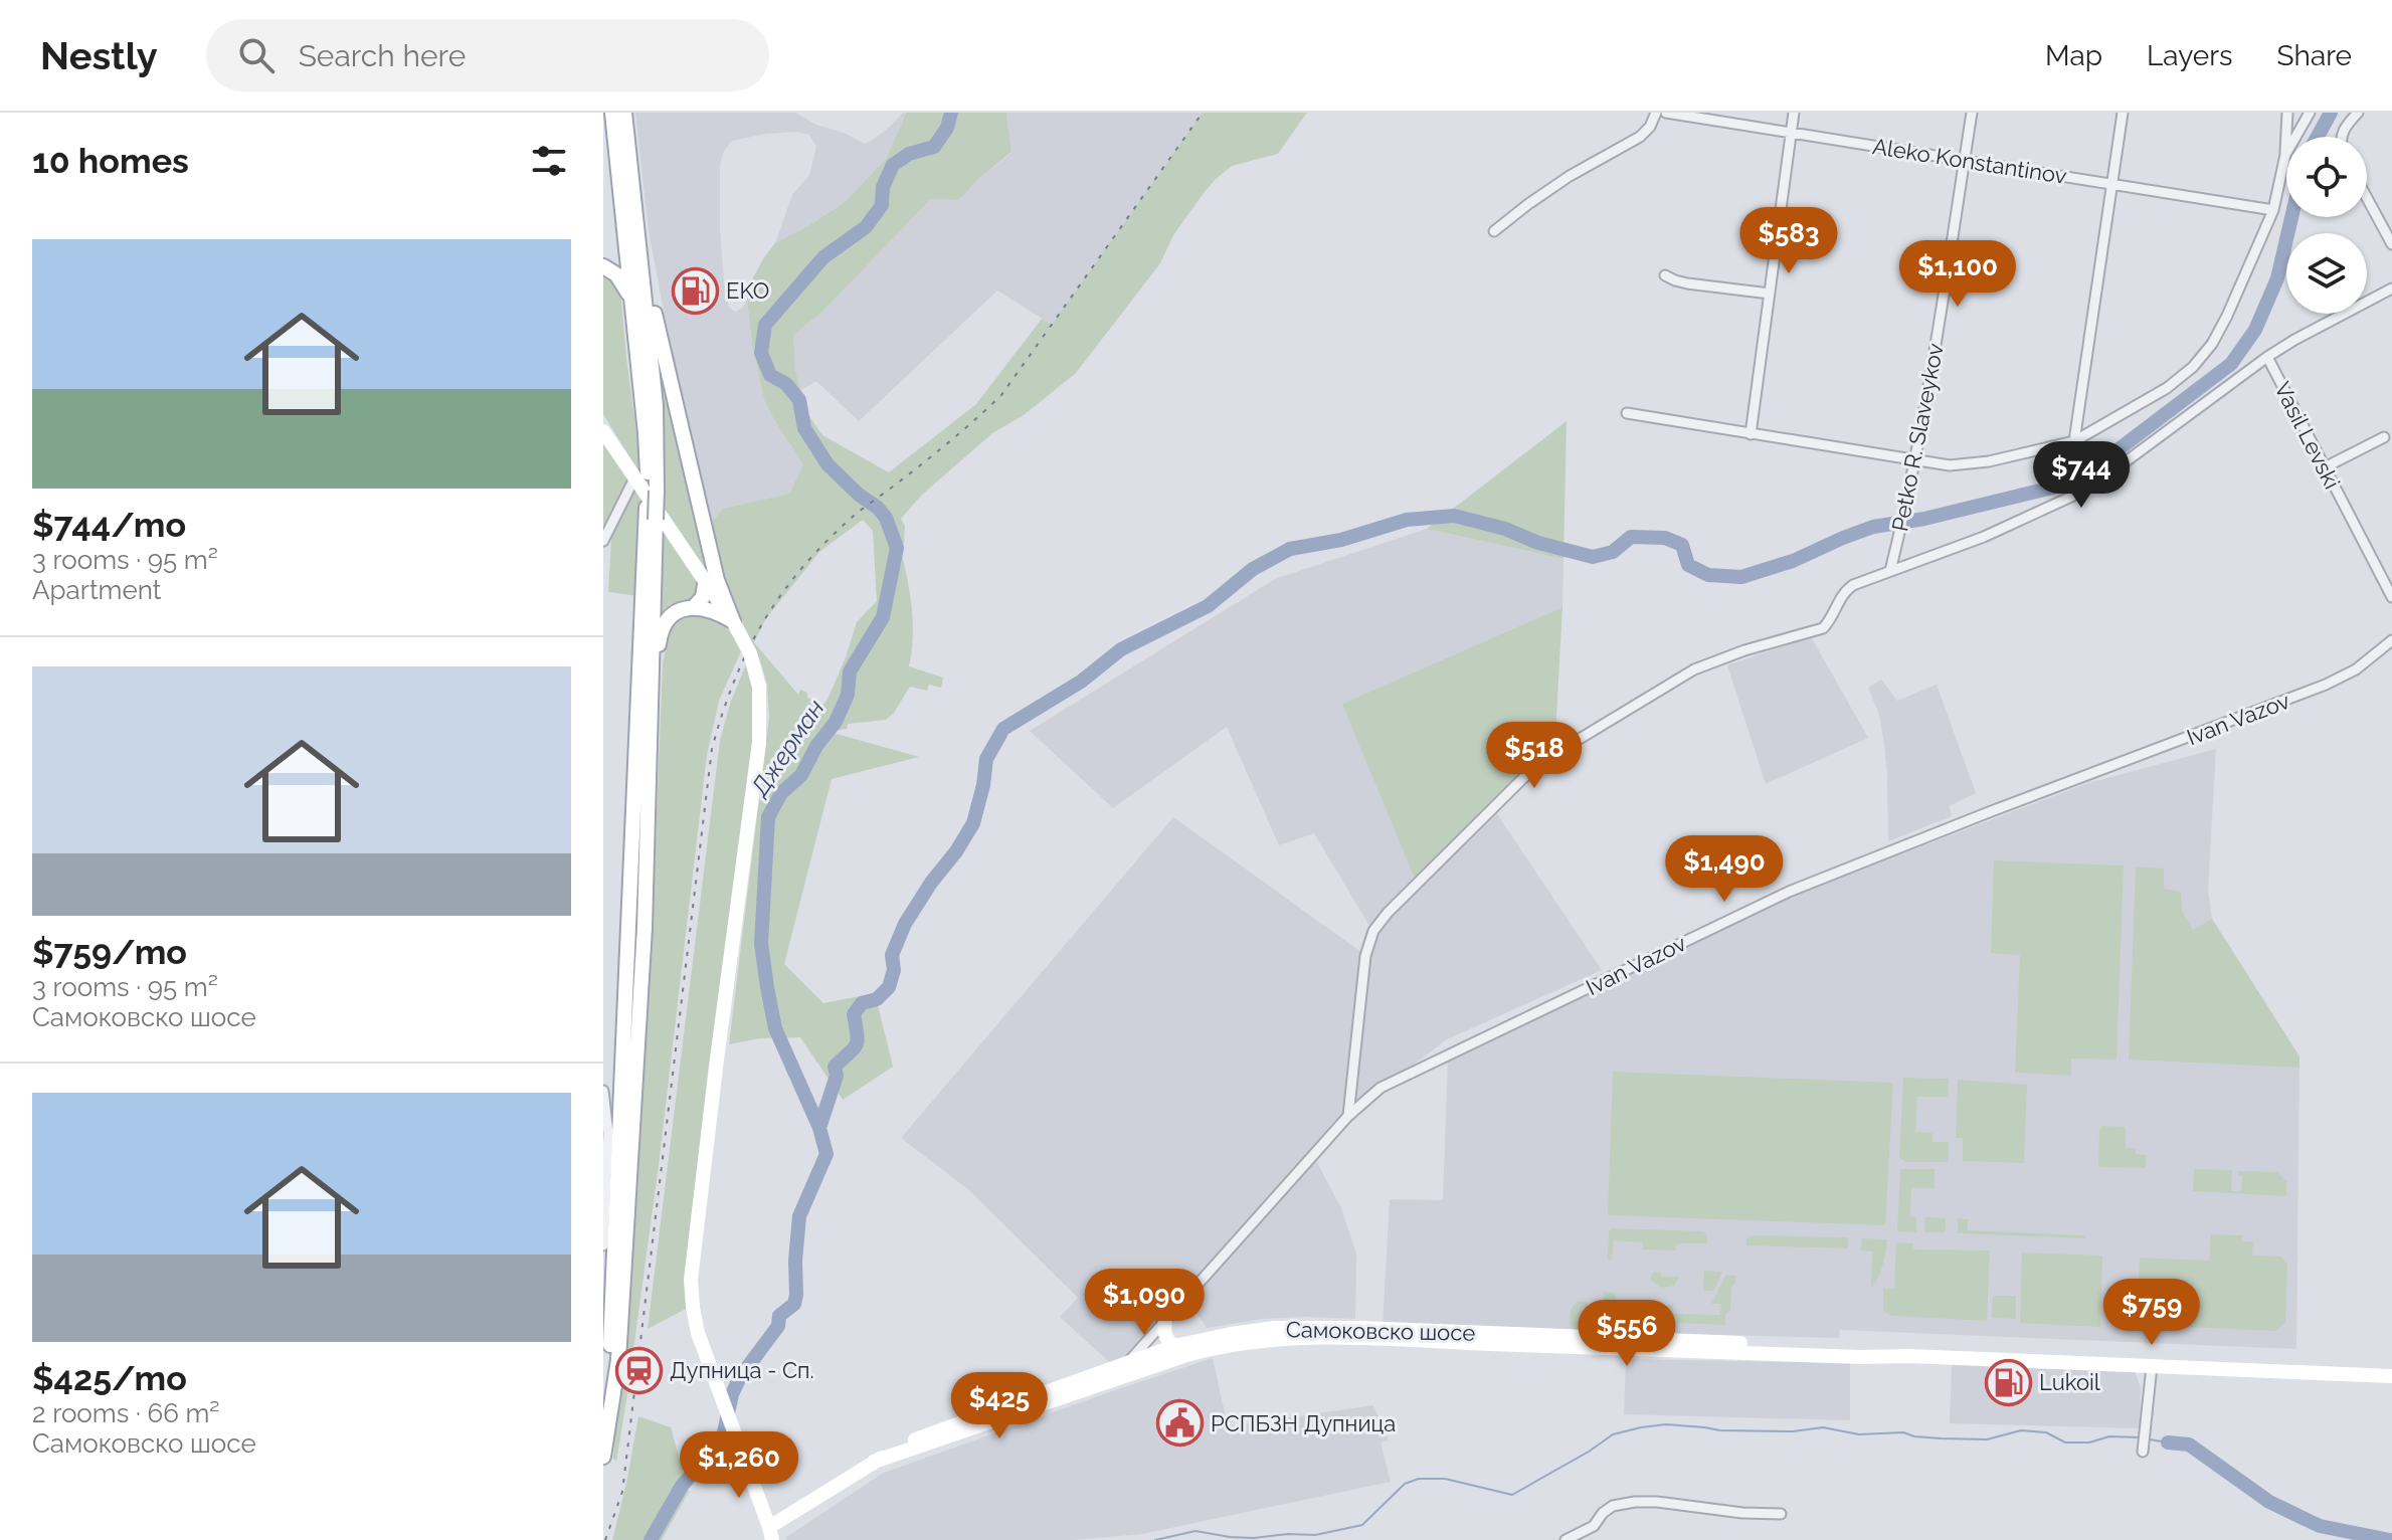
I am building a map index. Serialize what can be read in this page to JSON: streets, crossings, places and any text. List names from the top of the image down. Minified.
{"streets":{"main road":["Самоковско шосе"],"street":["Aleko Konstantinov","Vasil Levski","Petko R. Slaveykov","Ivan Vazov"]},"crossings":[["Aleko Konstantinov","Petko R. Slaveykov"],["Ivan Vazov","Самоковско шосе"]],"water":["Джерман"],"places":{"fuel station":["EKO","Lukoil"],"station":["Дупница - Сп."],"public building":["РСПБЗН Дупница"]},"page":{"header":"Nestly","search":"Search here","nav":["Map","Layers","Share"],"heading":"10 homes","price":["$583","$1,100","$744","$518","$1,490","$1,090","$759","$556","$425","$1,260"],"list":[{"name":"$744/mo","note":"3 rooms · 95 m² · Apartment"},{"name":"$759/mo","note":"3 rooms · 95 m² · Самоковско шосе"},{"name":"$425/mo","note":"2 rooms · 66 m² · Самоковско шосе"}]}}
